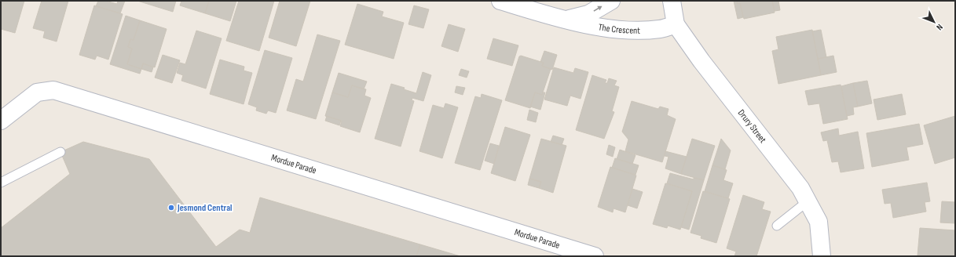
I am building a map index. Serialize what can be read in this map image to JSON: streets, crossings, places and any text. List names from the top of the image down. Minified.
{"streets":{"street":["The Crescent","Drury Street","Mordue Parade"]},"crossings":[["The Crescent","Drury Street"]],"places":["Jesmond Central"],"north":"bottom right"}
